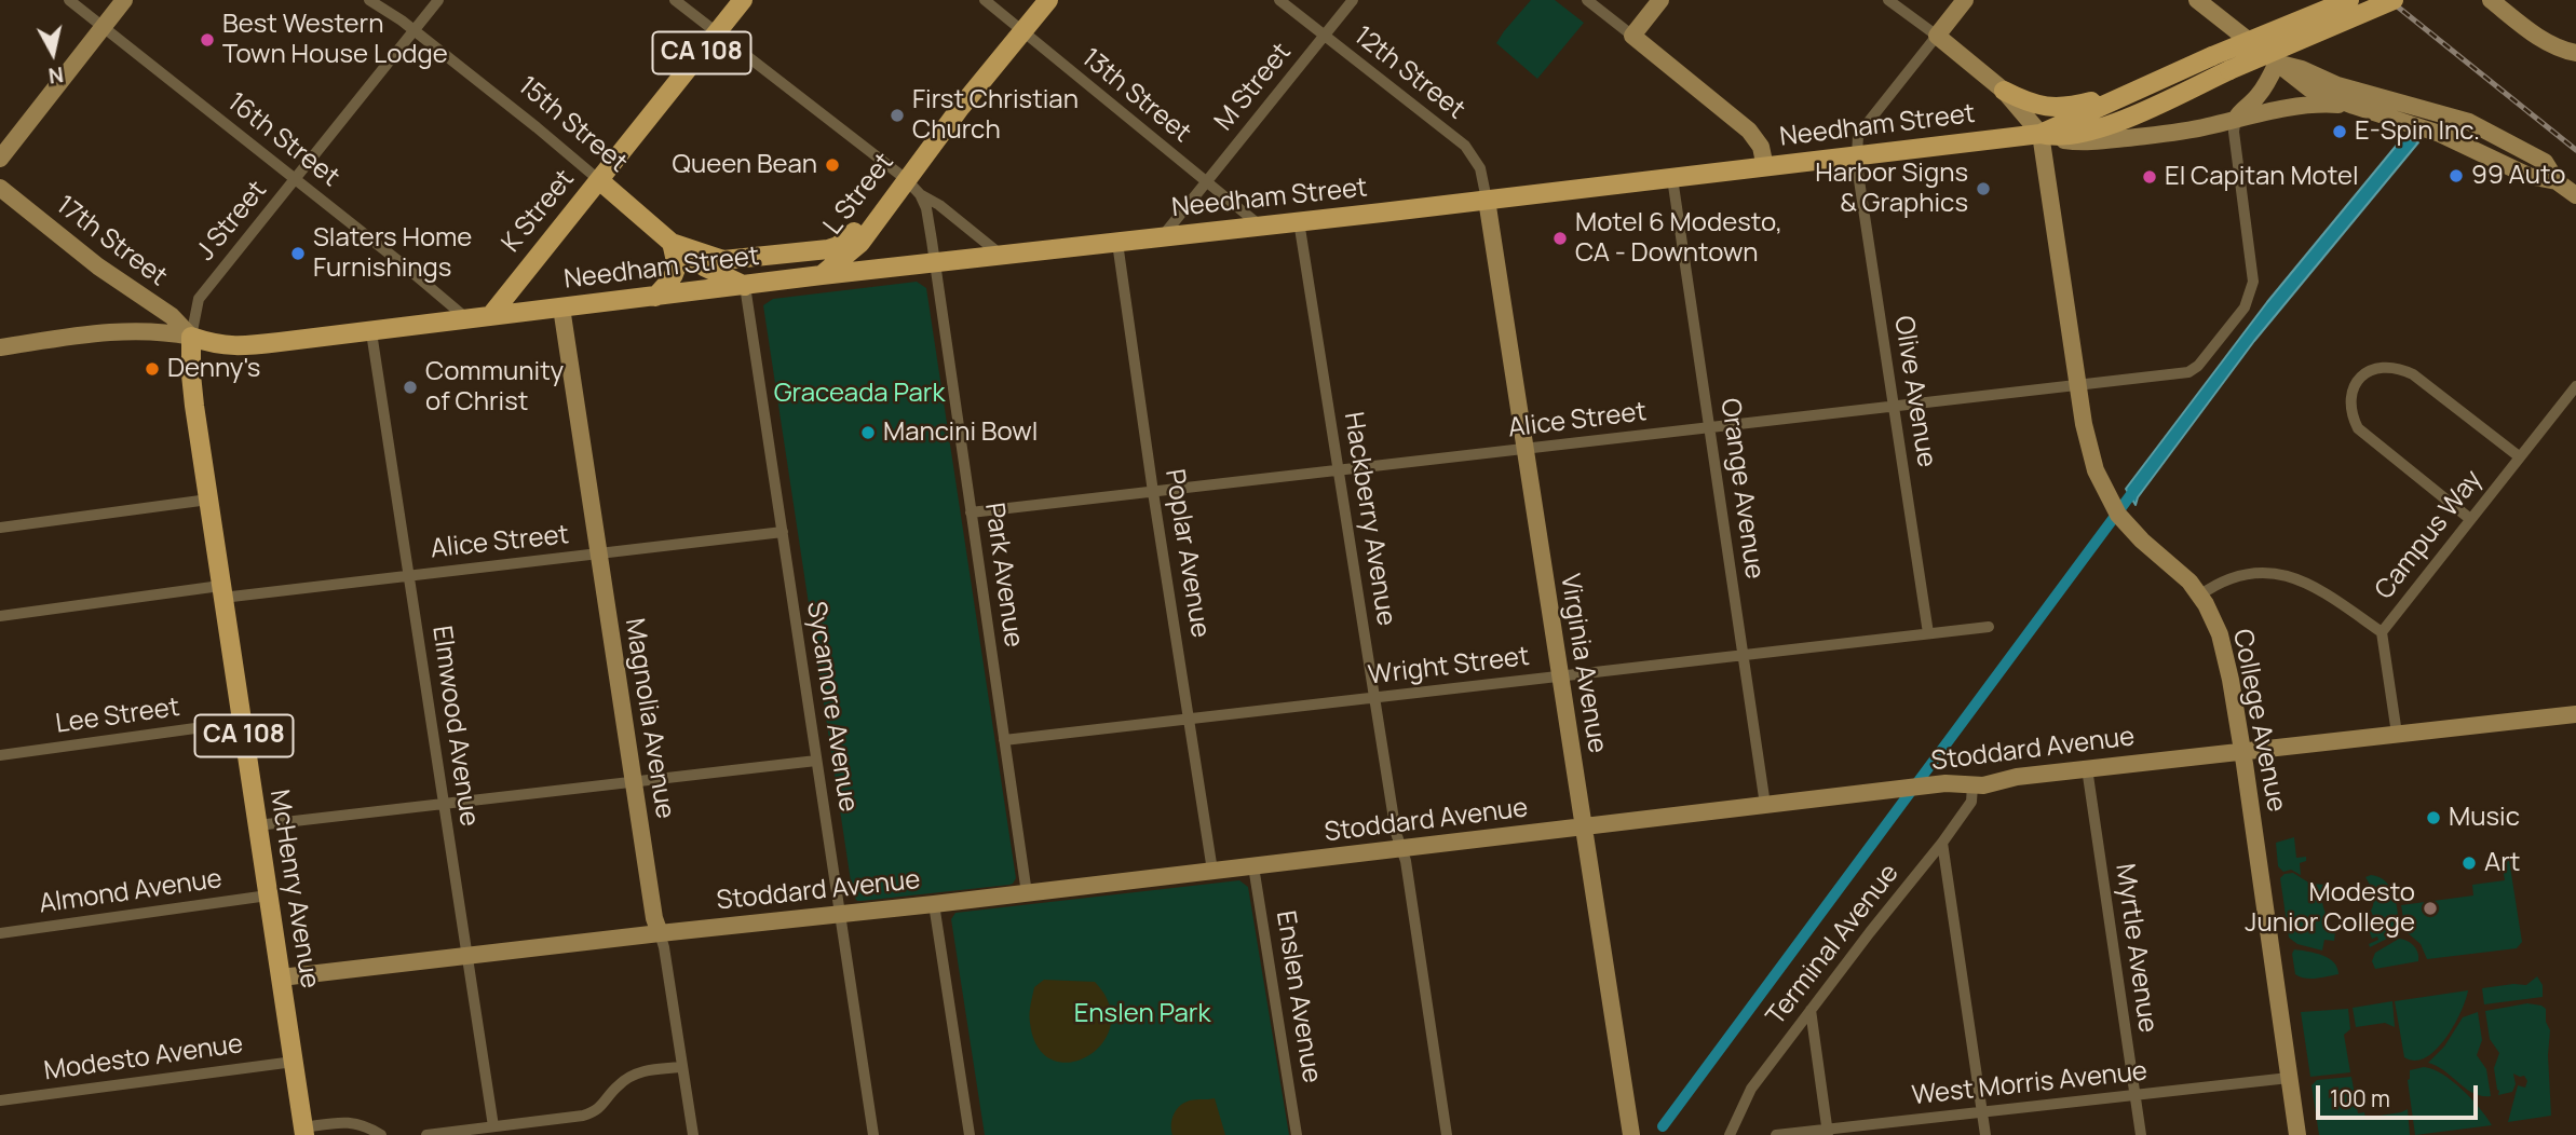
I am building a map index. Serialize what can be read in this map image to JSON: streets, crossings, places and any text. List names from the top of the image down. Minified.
{"streets":{"main road":["CA 108","15th Street","Needham Street","L Street","K Street","McHenry Avenue"],"street":["12th Street","M Street","13th Street","16th Street","J Street","17th Street","Olive Avenue","Alice Street","Orange Avenue","Hackberry Avenue","Campus Way","Poplar Avenue","Park Avenue","Virginia Avenue","Wright Street","Sycamore Avenue","Lee Street","Magnolia Avenue","College Avenue","Elmwood Avenue","Stoddard Avenue","Almond Avenue","Terminal Avenue","Myrtle Avenue","Enslen Avenue","Modesto Avenue","West Morris Avenue"]},"crossings":[["12th Street","M Street"],["12th Street","Needham Street"],["12th Street","Virginia Avenue"],["M Street","13th Street"],["M Street","Needham Street"],["13th Street","Needham Street"],["13th Street","L Street"],["15th Street","Needham Street"],["15th Street","K Street"],["15th Street","J Street"],["15th Street","Sycamore Avenue"],["Needham Street","16th Street"],["Needham Street","L Street"],["Needham Street","K Street"],["Needham Street","J Street"],["Needham Street","17th Street"],["Needham Street","Olive Avenue"],["Needham Street","Alice Street"],["Needham Street","Orange Avenue"],["Needham Street","Hackberry Avenue"],["Needham Street","Poplar Avenue"],["Needham Street","Park Avenue"],["Needham Street","Virginia Avenue"],["Needham Street","Sycamore Avenue"],["Needham Street","Magnolia Avenue"],["Needham Street","College Avenue"],["Needham Street","Elmwood Avenue"],["Needham Street","McHenry Avenue"],["16th Street","J Street"],["J Street","17th Street"],["J Street","McHenry Avenue"],["17th Street","McHenry Avenue"],["Olive Avenue","Alice Street"],["Olive Avenue","Wright Street"],["Alice Street","Orange Avenue"],["Alice Street","Hackberry Avenue"],["Alice Street","Poplar Avenue"],["Alice Street","Park Avenue"],["Alice Street","Virginia Avenue"],["Alice Street","Sycamore Avenue"],["Alice Street","Magnolia Avenue"],["Alice Street","College Avenue"],["Alice Street","Elmwood Avenue"],["Alice Street","McHenry Avenue"],["Orange Avenue","Wright Street"],["Orange Avenue","Stoddard Avenue"],["Hackberry Avenue","Wright Street"],["Hackberry Avenue","Stoddard Avenue"],["Campus Way","Stoddard Avenue"],["Poplar Avenue","Wright Street"],["Poplar Avenue","Stoddard Avenue"],["Park Avenue","Wright Street"],["Park Avenue","Stoddard Avenue"],["Virginia Avenue","Wright Street"],["Virginia Avenue","Stoddard Avenue"],["Sycamore Avenue","Stoddard Avenue"],["Lee Street","McHenry Avenue"],["Magnolia Avenue","Stoddard Avenue"],["College Avenue","Stoddard Avenue"],["College Avenue","West Morris Avenue"],["Elmwood Avenue","Stoddard Avenue"],["Stoddard Avenue","McHenry Avenue"],["Stoddard Avenue","Terminal Avenue"],["Stoddard Avenue","Myrtle Avenue"],["Stoddard Avenue","Enslen Avenue"],["McHenry Avenue","Almond Avenue"],["McHenry Avenue","Modesto Avenue"],["Myrtle Avenue","West Morris Avenue"]],"parks":["Graceada Park","Enslen Park"],"places":["Best Western Town House Lodge","First Christian Church","E-Spin Inc.","Queen Bean","99 Auto","El Capitan Motel","Harbor Signs & Graphics","Motel 6 Modesto, CA - Downtown","Slaters Home Furnishings","Denny's","Community of Christ","Mancini Bowl","Music","Art","Modesto Junior College"],"scale_bar":"100 m","north":"bottom"}
